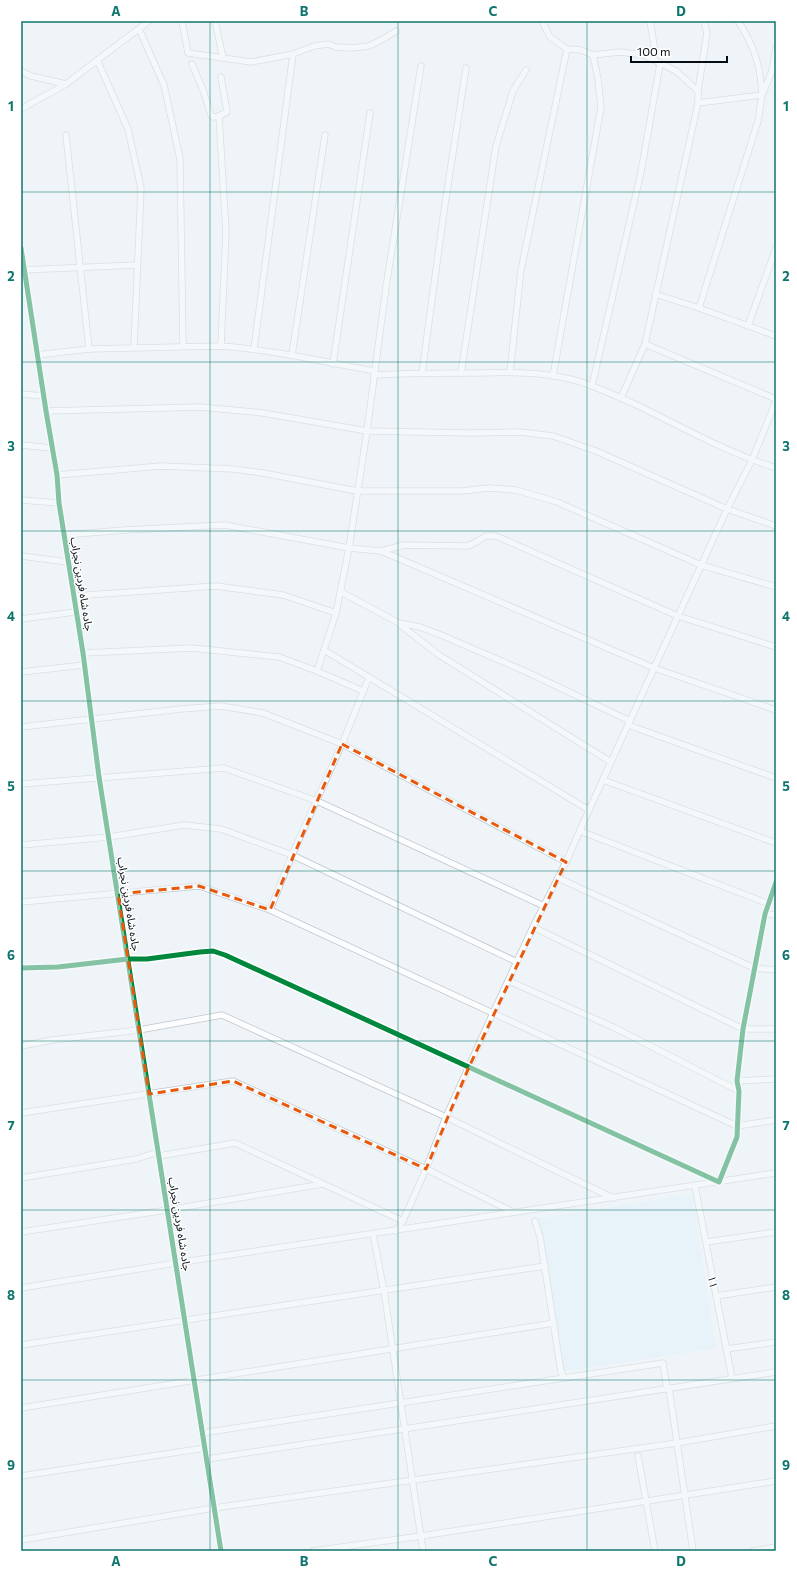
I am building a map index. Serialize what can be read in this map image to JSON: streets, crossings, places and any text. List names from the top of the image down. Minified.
{"streets":{"street":["جاده شاه فردین نجراب","۱۱"]},"scale_bar":"100 m","grid":{"columns":["A","B","C","D"],"rows":["1","2","3","4","5","6","7","8","9"]}}
